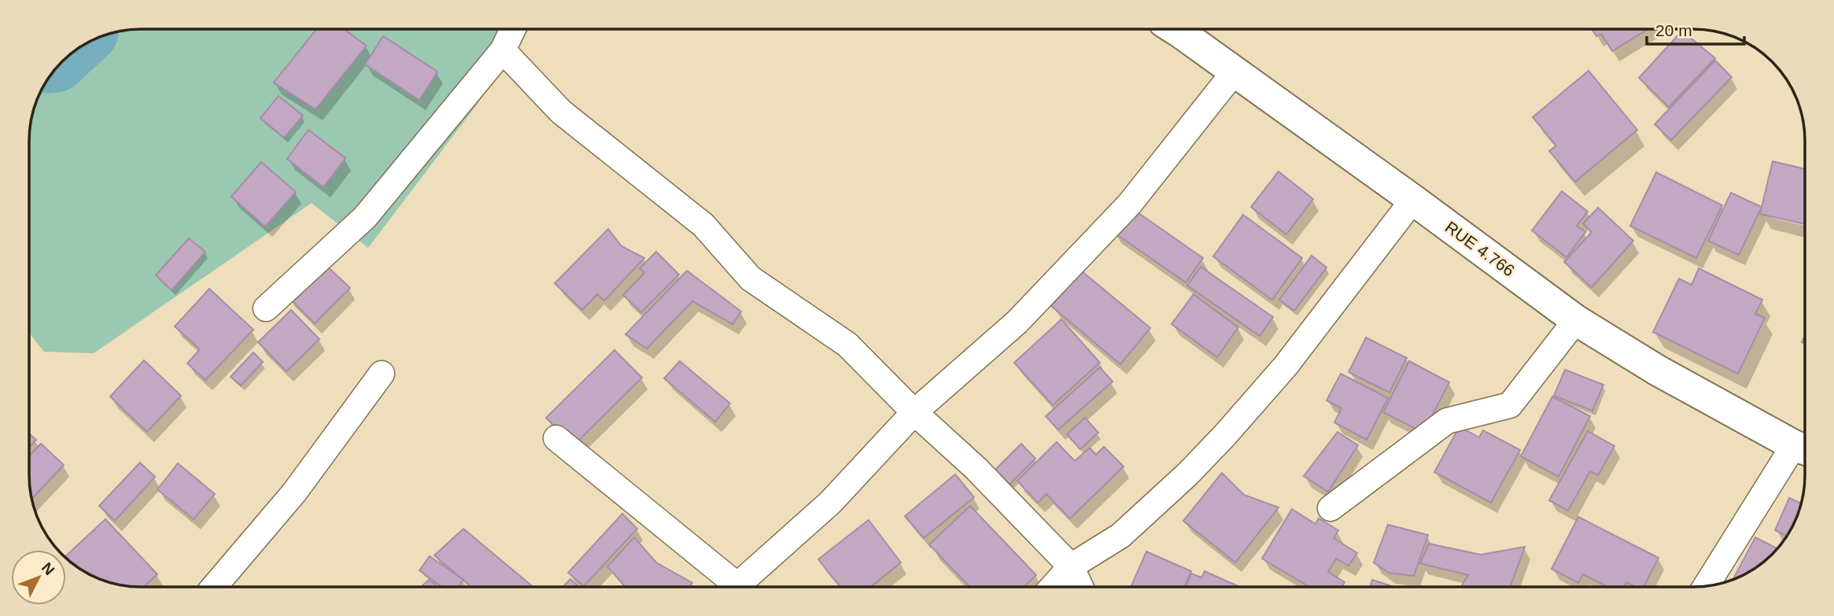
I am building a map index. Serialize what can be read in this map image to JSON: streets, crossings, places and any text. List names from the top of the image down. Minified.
{"streets":{"street":["RUE 4.766"]},"scale_bar":"20 m","north":"top right"}
